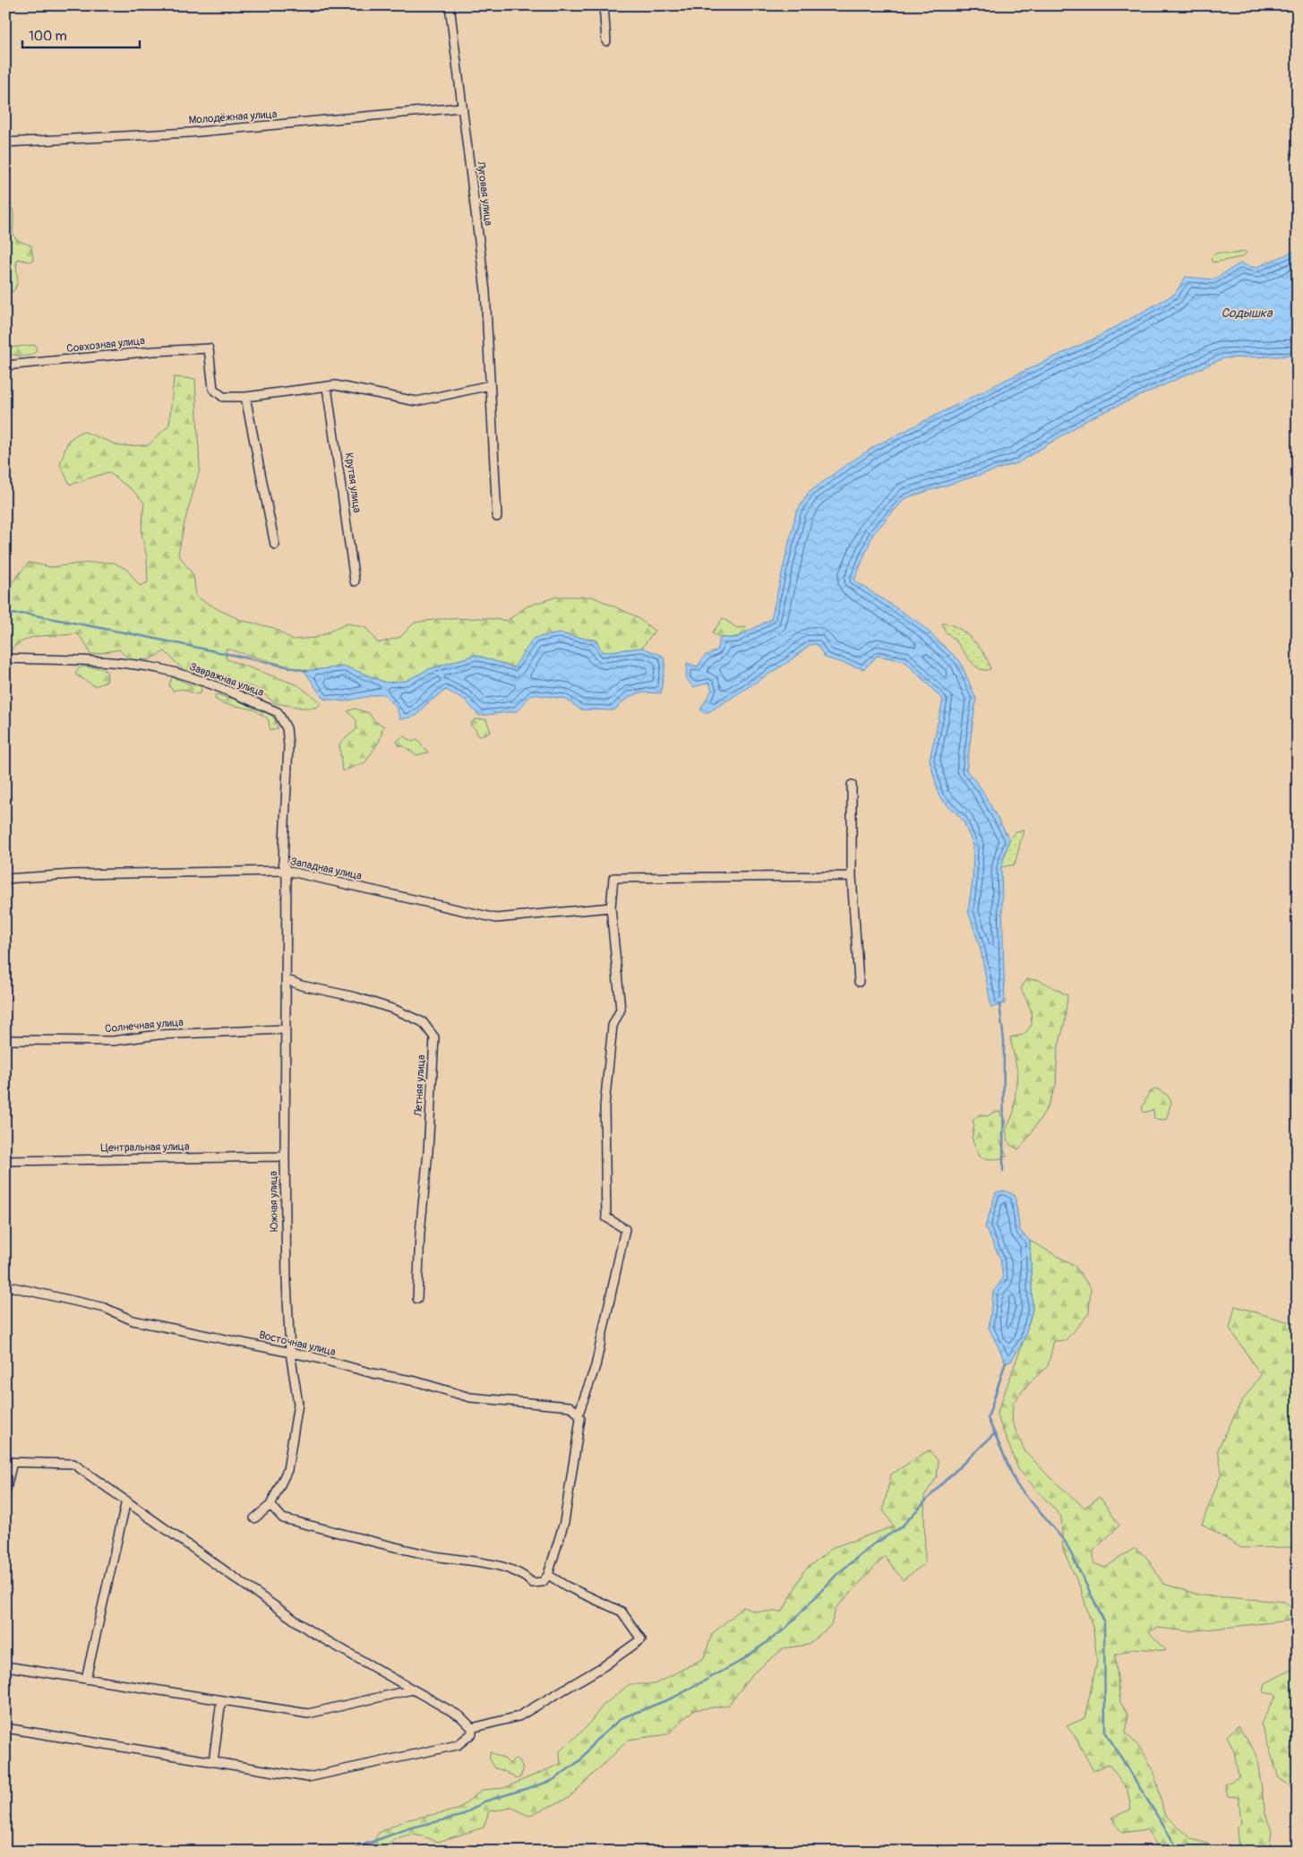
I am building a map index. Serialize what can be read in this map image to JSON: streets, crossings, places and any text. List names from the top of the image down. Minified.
{"streets":{"street":["Молодёжная улица","Луговая улица","Совхозная улица","Крутая улица","Завражная улица","Западная улица","Солнечная улица","Летняя улица","Центральная улица","Южная улица","Восточная улица"]},"crossings":[["Молодёжная улица","Луговая улица"],["Завражная улица","Западная улица"],["Завражная улица","Южная улица"],["Западная улица","Южная улица"],["Солнечная улица","Южная улица"],["Летняя улица","Южная улица"],["Центральная улица","Южная улица"],["Южная улица","Восточная улица"]],"water":["Содышка"],"scale_bar":"100 m"}
